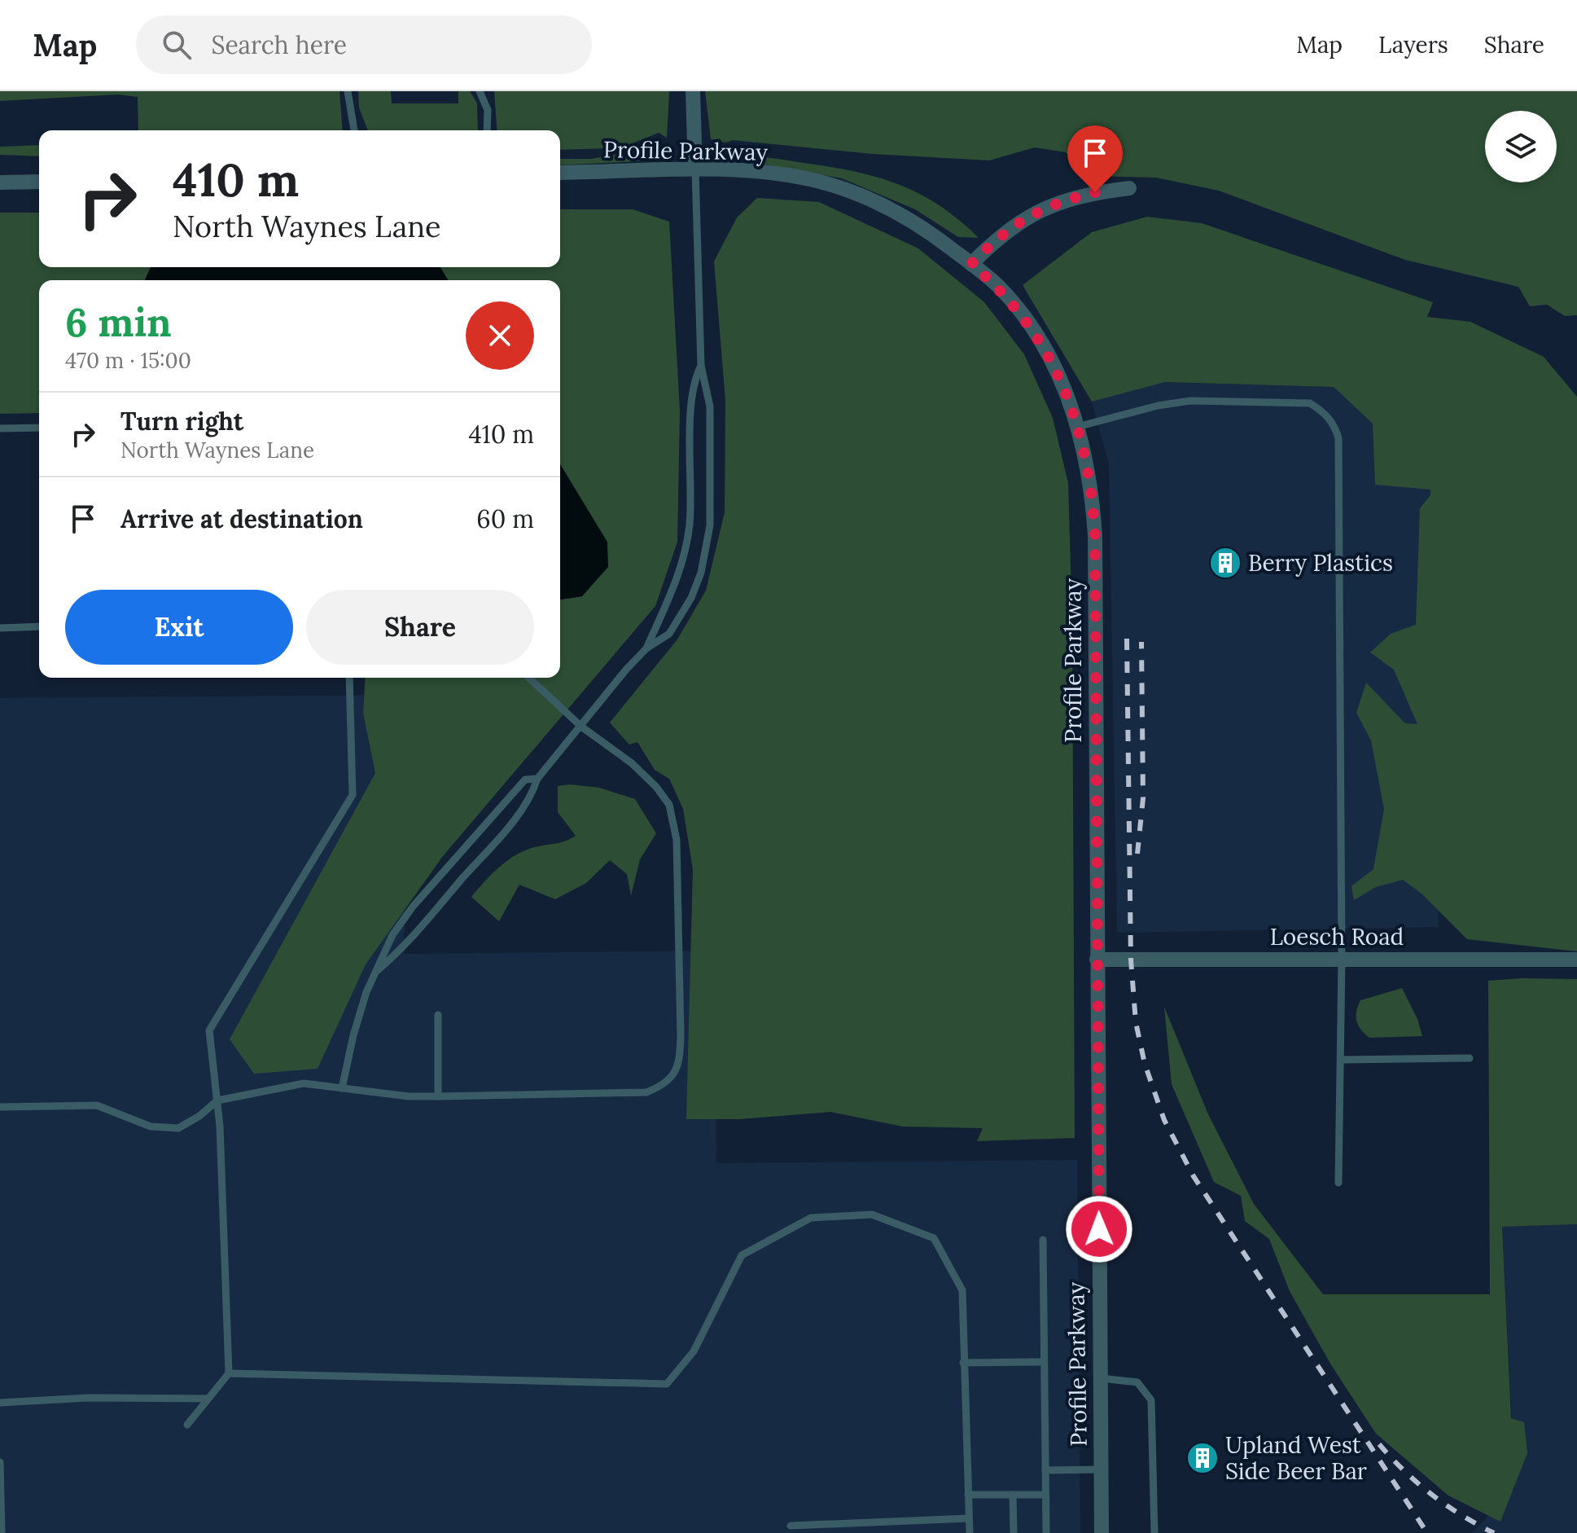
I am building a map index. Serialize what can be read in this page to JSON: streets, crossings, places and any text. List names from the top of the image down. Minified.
{"streets":{"street":["Profile Parkway","Loesch Road"]},"crossings":[["Profile Parkway","Loesch Road"]],"places":{"building":["Berry Plastics","Upland West Side Beer Bar"]},"page":{"header":"Map","search":"Search here","nav":["Map","Layers","Share"],"turn":["410 m","North Waynes Lane"],"heading":["6 min","470 m · 15:00"],"list":[{"name":"Turn right","note":"North Waynes Lane","value":"410 m"},{"name":"Arrive at destination","value":"60 m"}],"buttons":["Exit","Share"]}}
